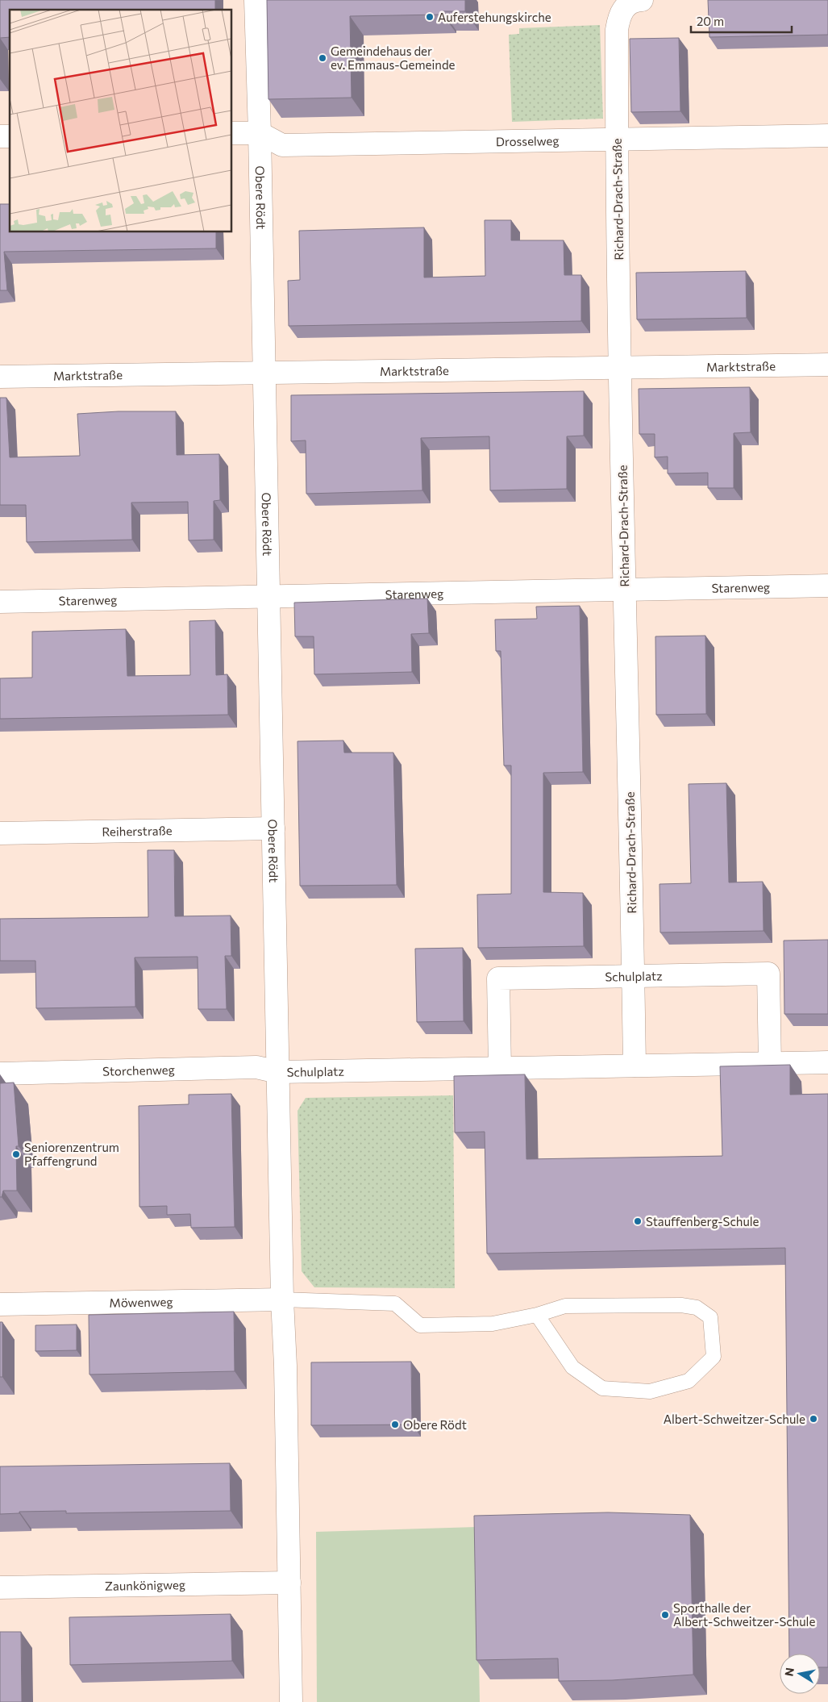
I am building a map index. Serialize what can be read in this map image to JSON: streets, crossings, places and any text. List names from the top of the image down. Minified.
{"streets":{"street":["Drosselweg","Obere Rödt","Richard-Drach-Straße","Marktstraße","Starenweg","Reiherstraße","Schulplatz","Storchenweg","Möwenweg","Zaunkönigweg"]},"crossings":[["Drosselweg","Obere Rödt"],["Drosselweg","Richard-Drach-Straße"],["Obere Rödt","Marktstraße"],["Obere Rödt","Starenweg"],["Obere Rödt","Reiherstraße"],["Obere Rödt","Schulplatz"],["Obere Rödt","Storchenweg"],["Obere Rödt","Möwenweg"],["Obere Rödt","Zaunkönigweg"],["Richard-Drach-Straße","Marktstraße"],["Richard-Drach-Straße","Starenweg"],["Richard-Drach-Straße","Schulplatz"],["Schulplatz","Storchenweg"]],"places":["Auferstehungskirche","Gemeindehaus der ev. Emmaus-Gemeinde","Seniorenzentrum Pfaffengrund","Stauffenberg-Schule","Albert-Schweitzer-Schule","Obere Rödt","Sporthalle der Albert-Schweitzer-Schule"],"scale_bar":"20 m","north":"left"}
